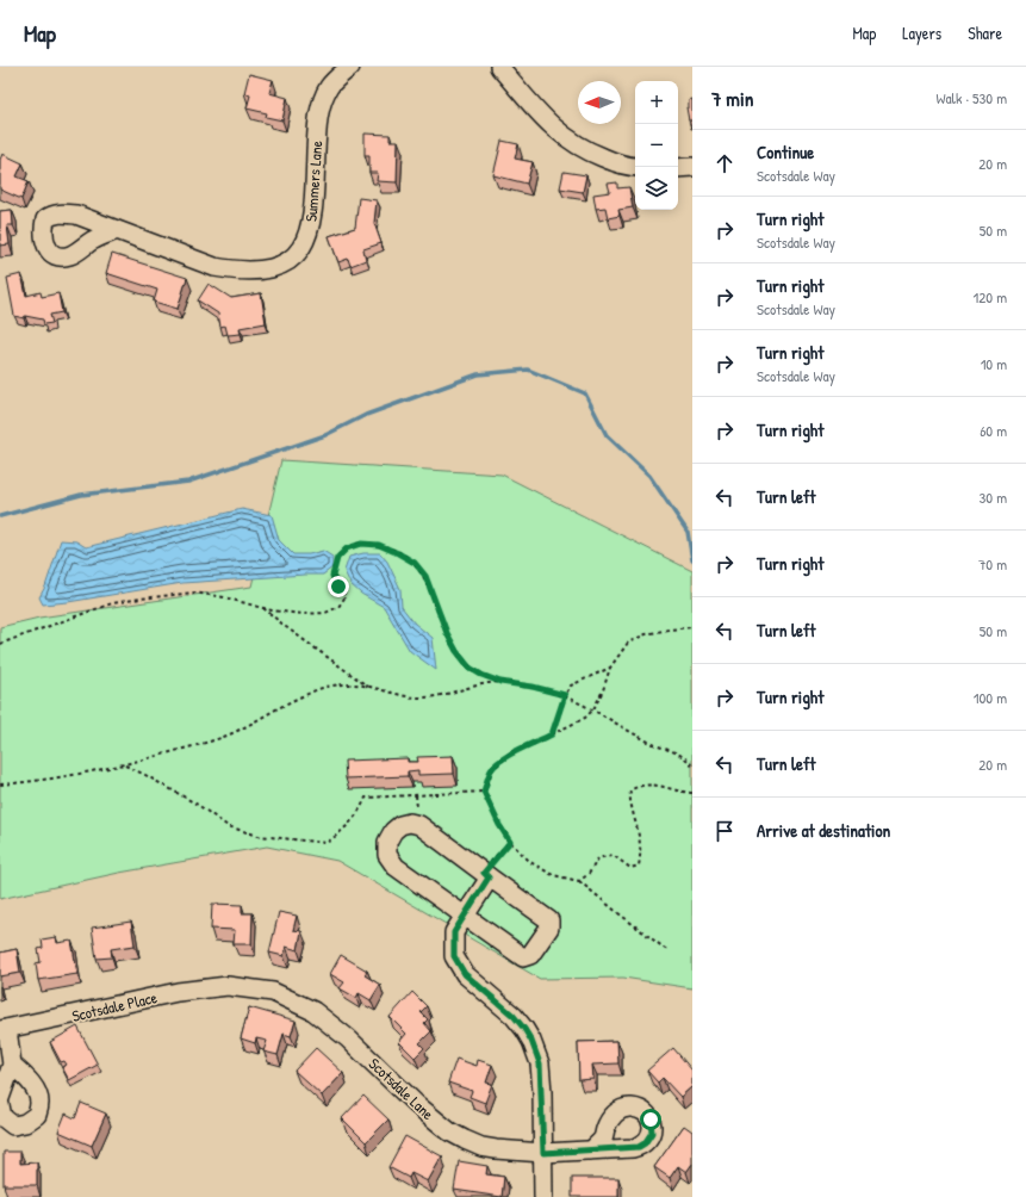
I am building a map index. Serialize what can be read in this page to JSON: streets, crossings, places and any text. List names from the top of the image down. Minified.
{"streets":{"street":["Summers Lane","Scotsdale Place","Scotsdale Lane"]},"crossings":[["Scotsdale Place","Scotsdale Lane"]],"north":"left","page":{"header":"Map","nav":["Map","Layers","Share"],"heading":["7 min","Walk · 530 m"],"map_buttons":["+","−"],"list":[["Continue","Scotsdale Way","20 m"],["Turn right","Scotsdale Way","50 m"],["Turn right","Scotsdale Way","120 m"],["Turn right","Scotsdale Way","10 m"],["Turn right","60 m"],["Turn left","30 m"],["Turn right","70 m"],["Turn left","50 m"],["Turn right","100 m"],["Turn left","20 m"],"Arrive at destination"]}}
